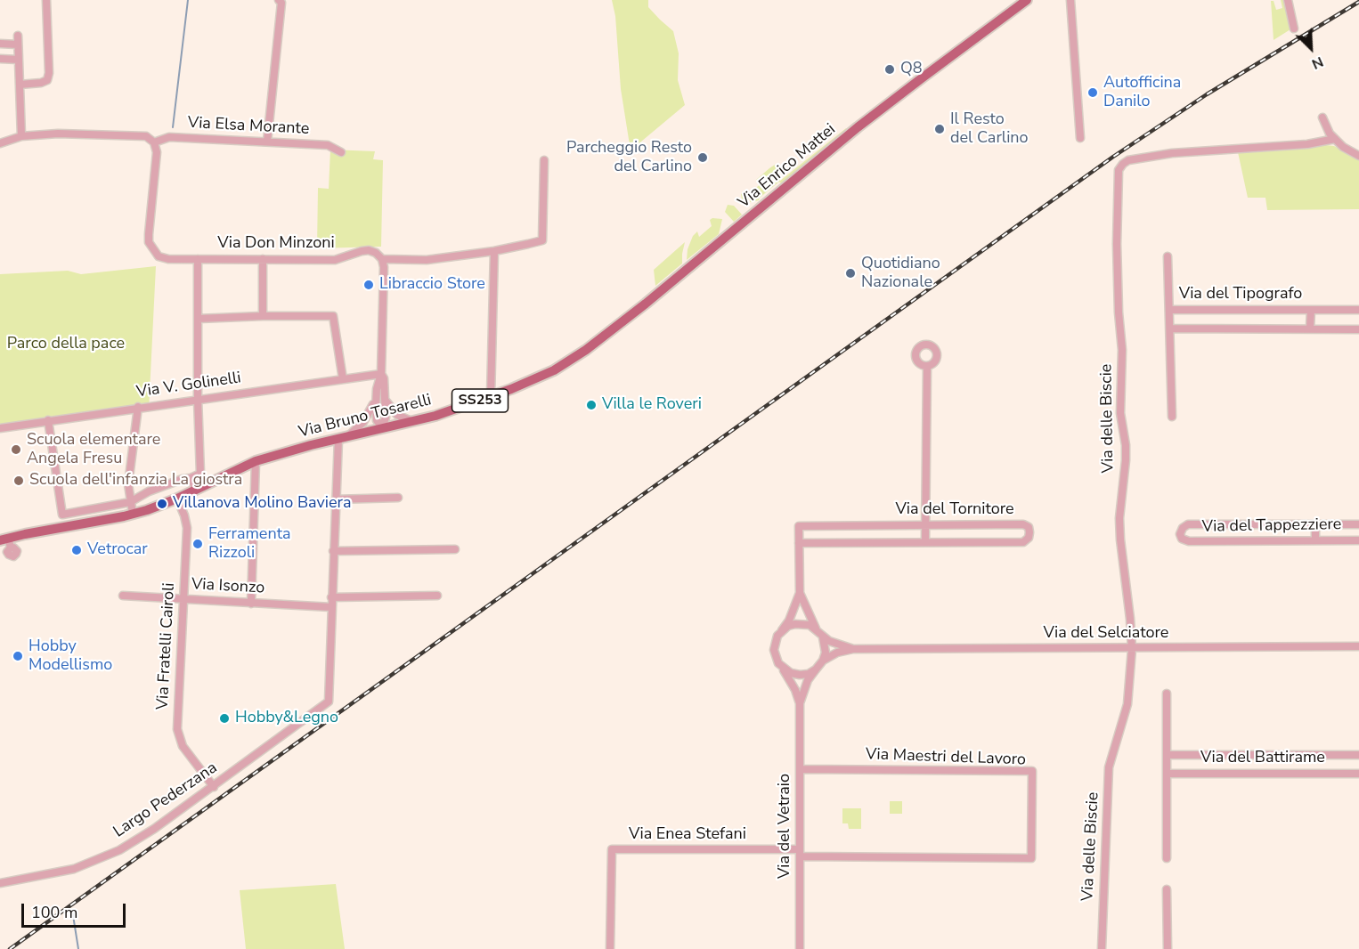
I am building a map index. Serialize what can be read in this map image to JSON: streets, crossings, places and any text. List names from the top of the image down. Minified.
{"streets":{"main road":["Via Enrico Mattei","SS253","Via Bruno Tosarelli"],"street":["Via Elsa Morante","Via Don Minzoni","Via del Tipografo","Via V. Golinelli","Via delle Biscie","Via del Tornitore","Via del Tappezziere","Via Isonzo","Via del Selciatore","Via Fratelli Cairoli","Via Maestri del Lavoro","Via del Battirame","Largo Pederzana","Via del Vetraio","Via Enea Stefani"]},"crossings":[["Via Elsa Morante","Via Don Minzoni"],["Via Enrico Mattei","Via Bruno Tosarelli"],["Via Bruno Tosarelli","Via Fratelli Cairoli"],["Via delle Biscie","Via del Selciatore"],["Via Isonzo","Via Fratelli Cairoli"],["Via Isonzo","Largo Pederzana"],["Via del Selciatore","Via del Vetraio"],["Via Fratelli Cairoli","Largo Pederzana"],["Via Maestri del Lavoro","Via del Vetraio"],["Via Maestri del Lavoro","Via Enea Stefani"],["Via del Vetraio","Via Enea Stefani"]],"parks":["Parco della pace"],"places":["Q8","Autofficina Danilo","Il Resto del Carlino","Parcheggio Resto del Carlino","Quotidiano Nazionale","Libraccio Store","Villa le Roveri","Scuola elementare Angela Fresu","Scuola dell'infanzia La giostra","Villanova Molino Baviera","Ferramenta Rizzoli","Vetrocar","Hobby Modellismo","Hobby&Legno"],"scale_bar":"100 m","north":"bottom right"}
